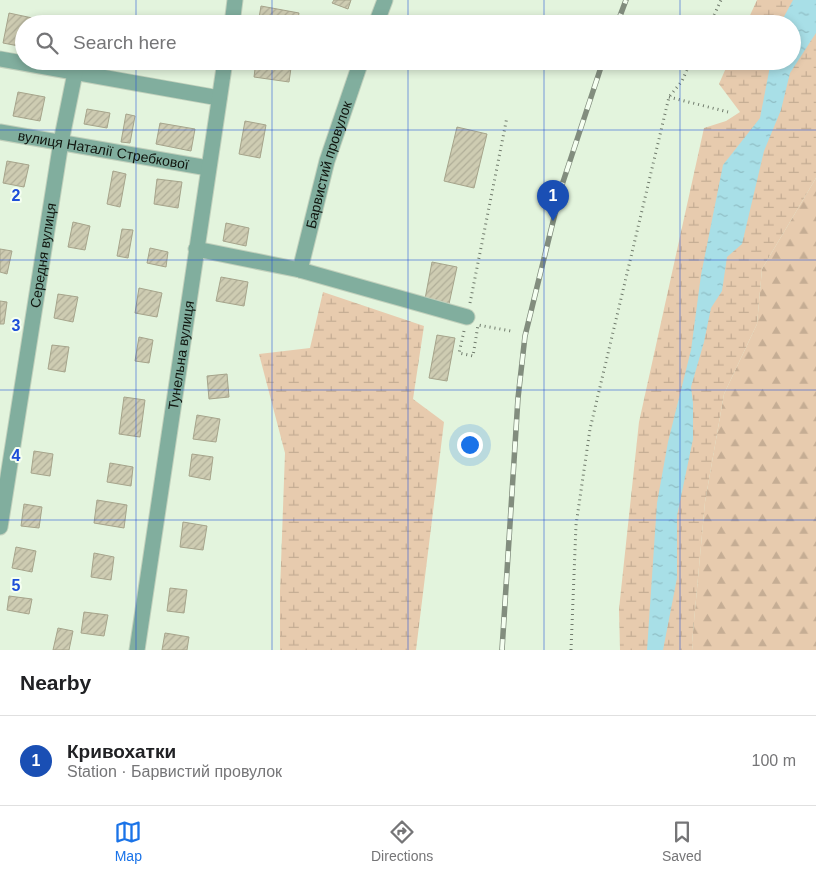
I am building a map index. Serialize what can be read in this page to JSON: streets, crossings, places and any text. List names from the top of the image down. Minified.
{"streets":{"street":["вулиця Наталії Стребкової","Барвистий провулок","Середня вулиця","Тунельна вулиця"]},"crossings":[["вулиця Наталії Стребкової","Середня вулиця"],["вулиця Наталії Стребкової","Тунельна вулиця"]],"page":{"search":"Search here","pins":"1","heading":"Nearby","list":[{"mark":"1","name":"Кривохатки","note":"Station · Барвистий провулок","value":"100 m"}],"nav":["Map","Directions","Saved"]},"grid":{"rows":["2","3","4","5"]}}
